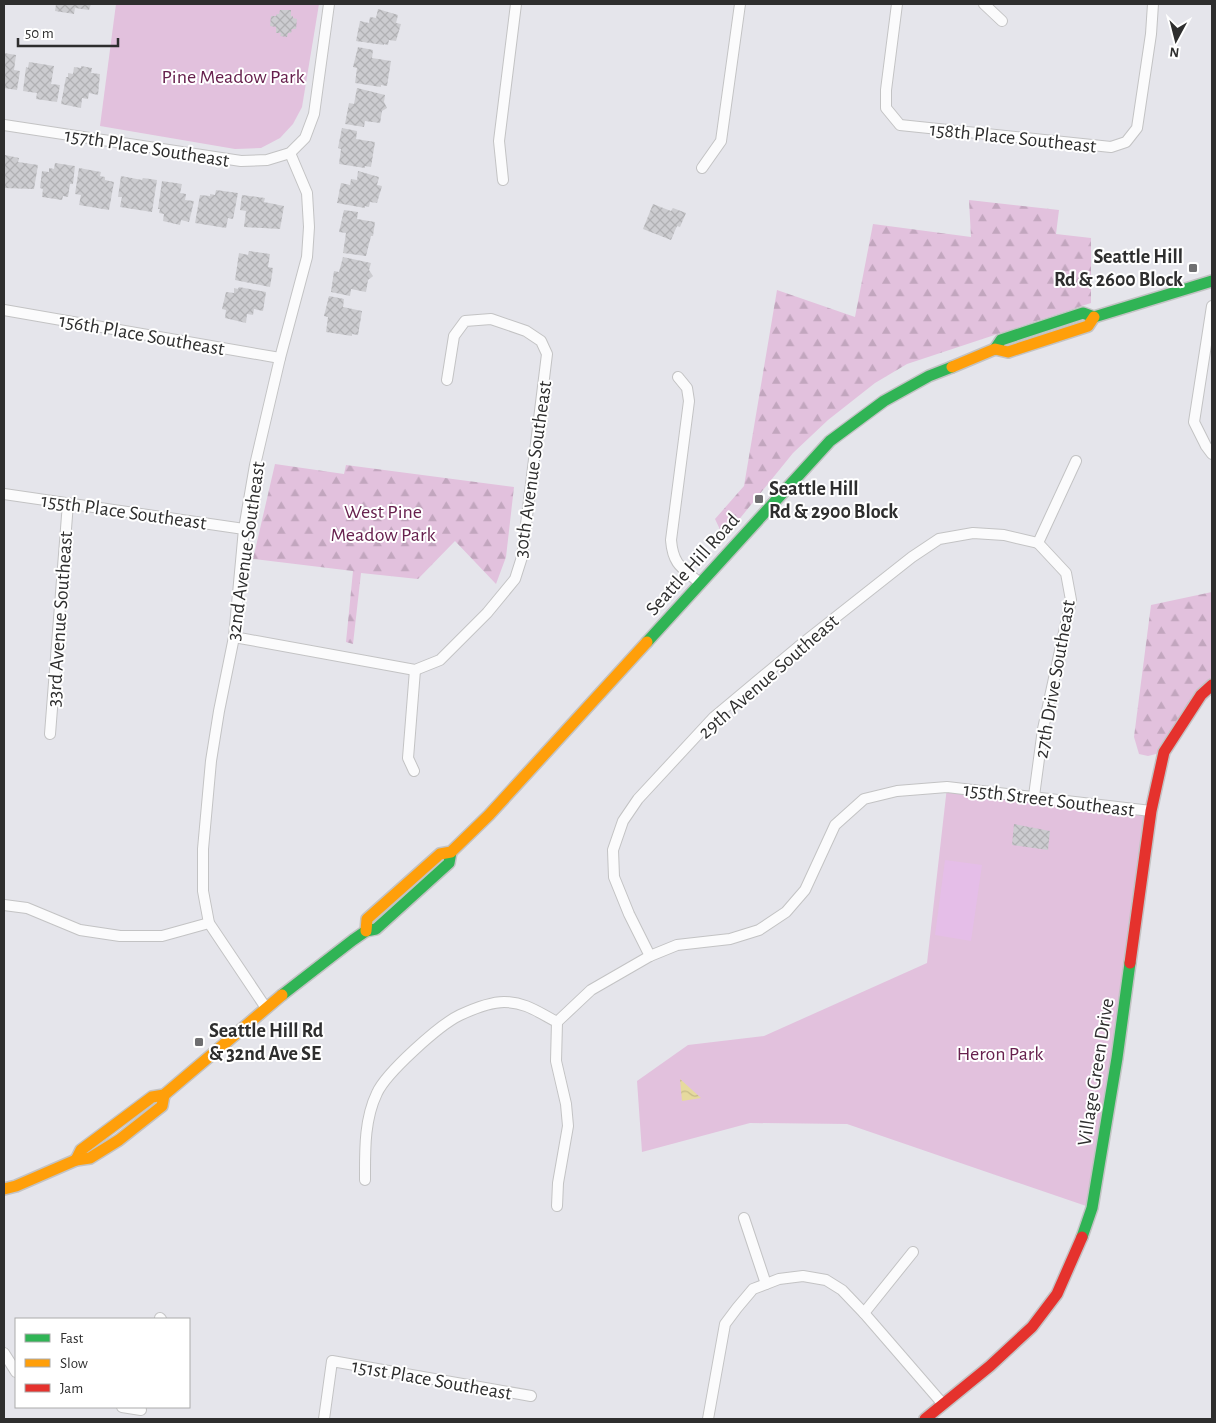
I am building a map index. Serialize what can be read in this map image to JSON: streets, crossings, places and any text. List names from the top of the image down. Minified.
{"streets":{"main road":["Seattle Hill Road","Village Green Drive"],"street":["158th Place Southeast","157th Place Southeast","156th Place Southeast","30th Avenue Southeast","155th Place Southeast","32nd Avenue Southeast","33rd Avenue Southeast","29th Avenue Southeast","27th Drive Southeast","155th Street Southeast","151st Place Southeast"]},"crossings":[["157th Place Southeast","32nd Avenue Southeast"],["156th Place Southeast","32nd Avenue Southeast"],["155th Place Southeast","32nd Avenue Southeast"],["155th Place Southeast","33rd Avenue Southeast"],["32nd Avenue Southeast","Seattle Hill Road"],["29th Avenue Southeast","27th Drive Southeast"],["29th Avenue Southeast","155th Street Southeast"],["27th Drive Southeast","155th Street Southeast"],["155th Street Southeast","Village Green Drive"]],"parks":["Pine Meadow Park","West Pine Meadow Park","Heron Park"],"places":{"transit":["Seattle Hill Rd & 2600 Block","Seattle Hill Rd & 2900 Block","Seattle Hill Rd & 32nd Ave SE"]},"legend":["Fast","Slow","Jam"],"scale_bar":"50 m","north":"bottom"}
